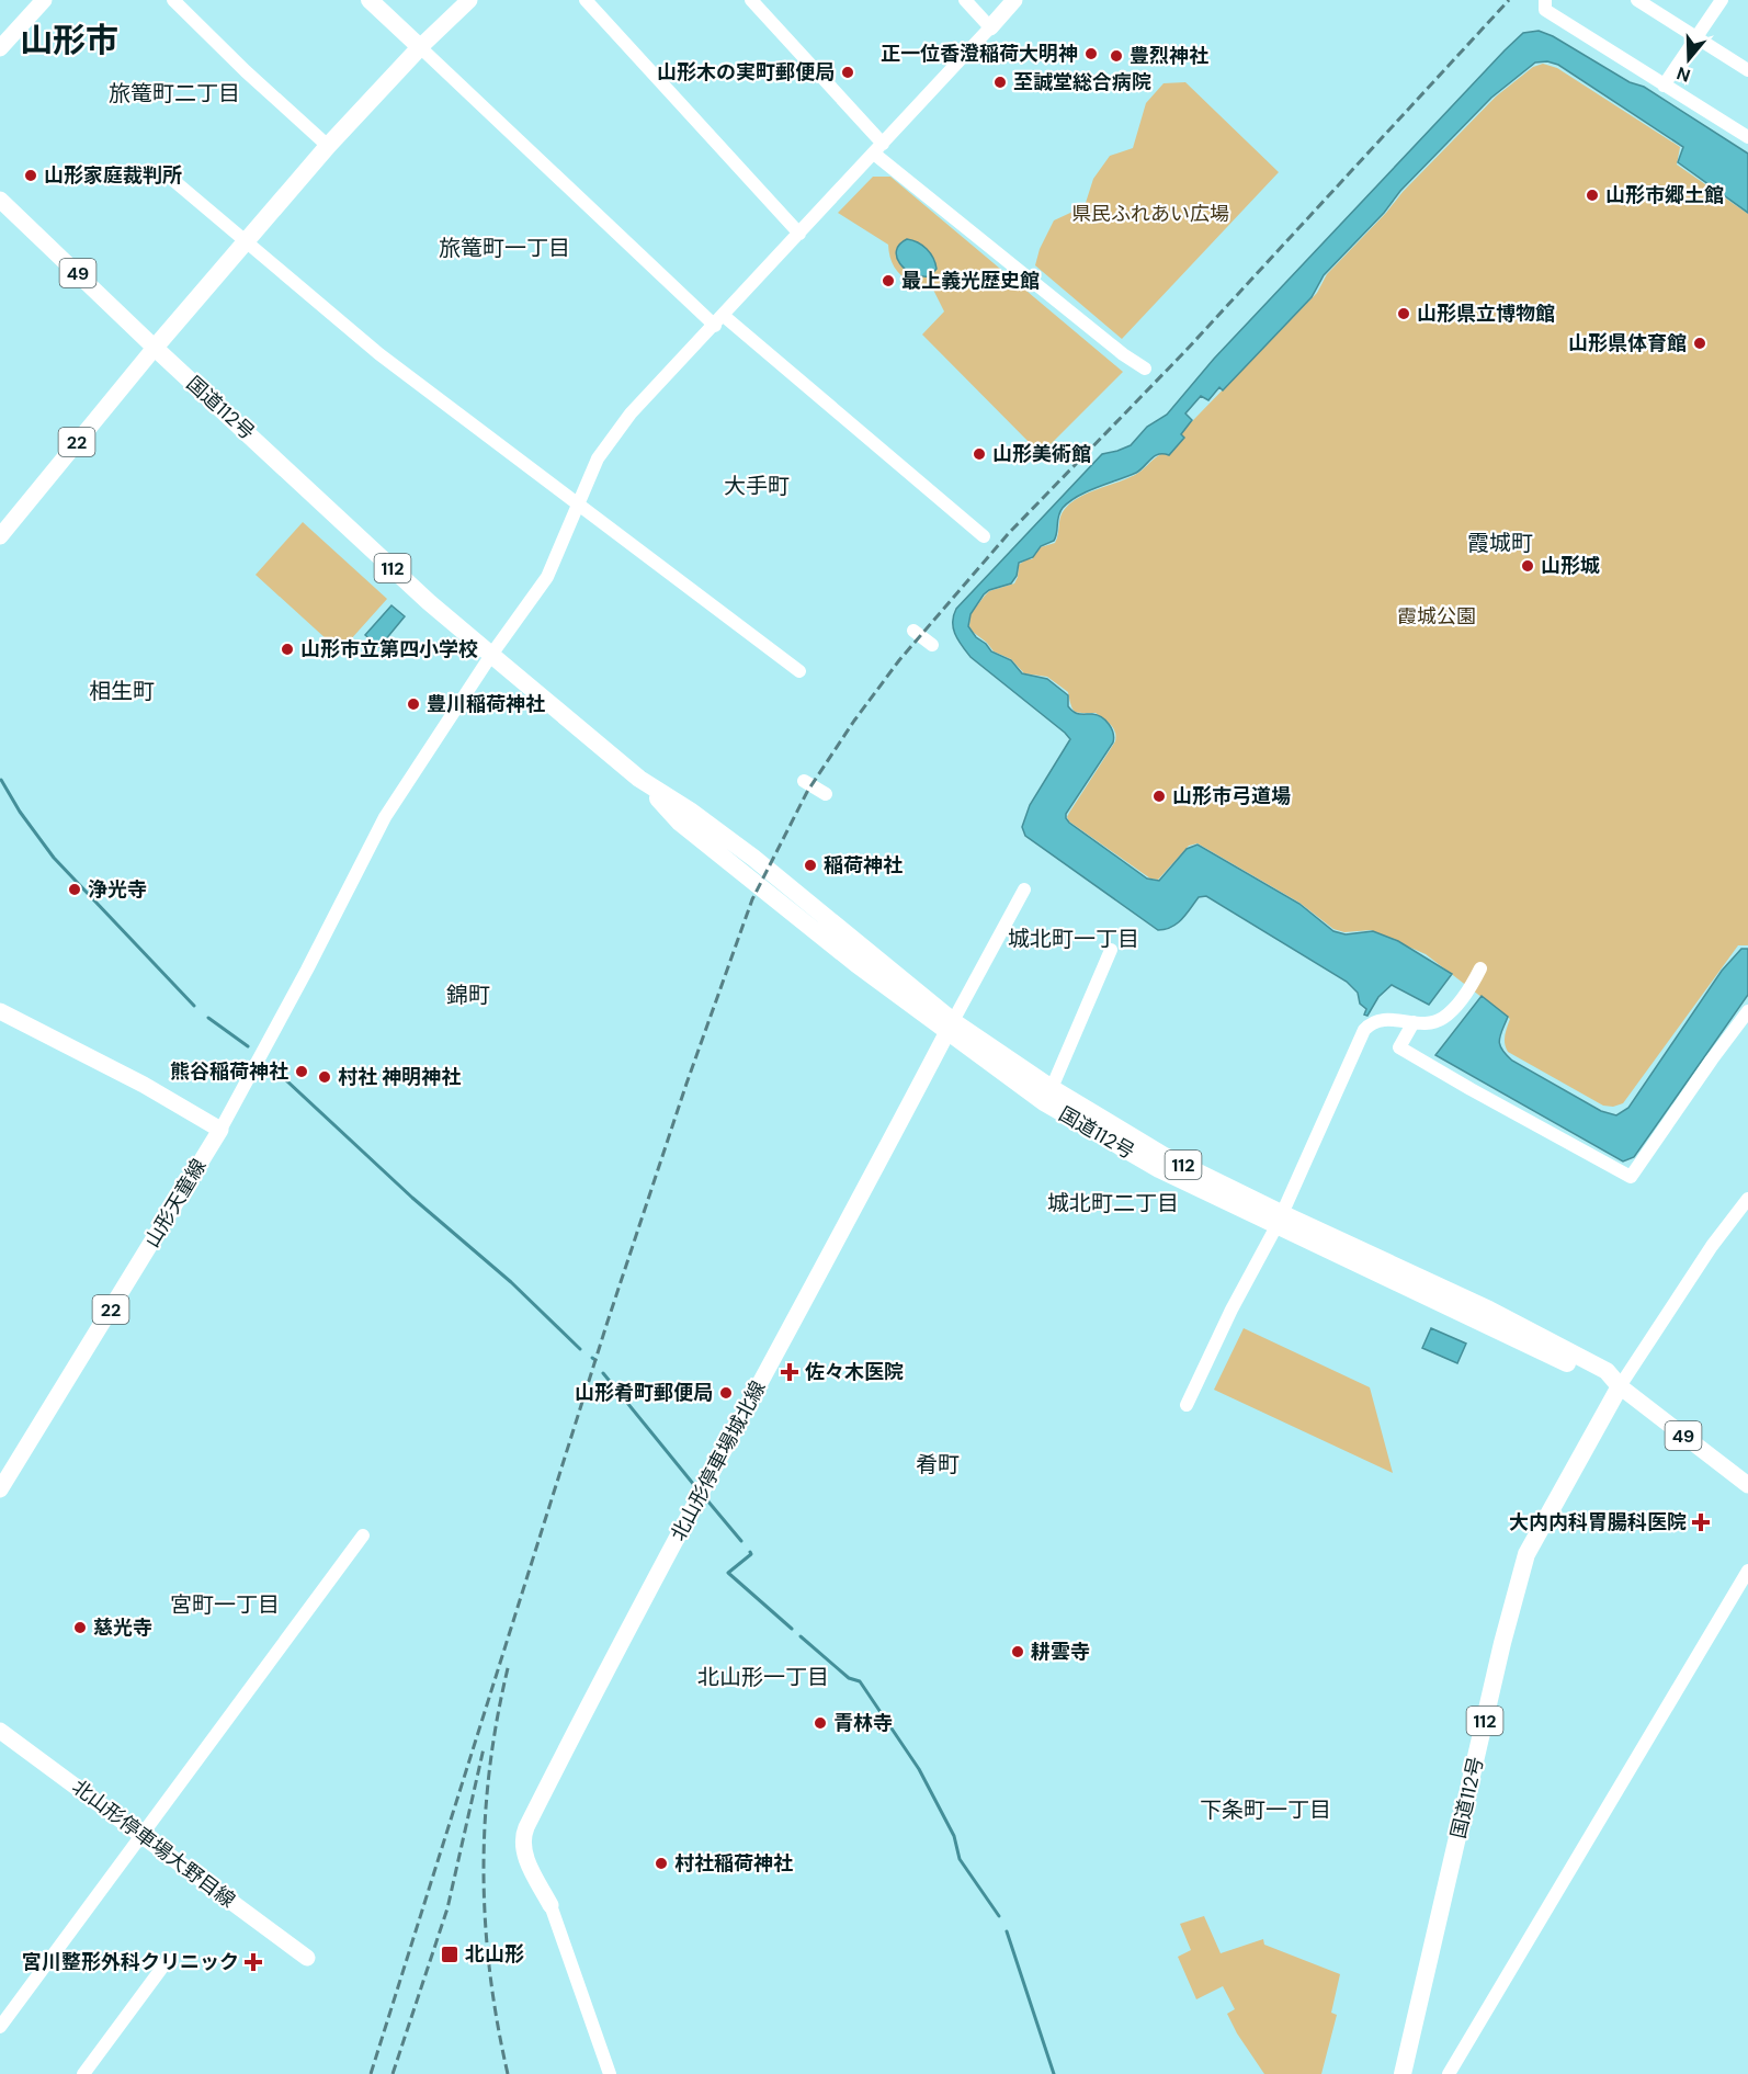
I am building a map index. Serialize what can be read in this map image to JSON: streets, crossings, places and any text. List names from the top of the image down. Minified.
{"streets":{"highway":["国道112号","112"],"main road":["49","22","山形天童線","北山形停車場城北線","北山形停車場大野目線"]},"crossings":[["49","国道112号"],["49","22"],["国道112号","22"],["国道112号","北山形停車場城北線"]],"districts":["山形市","旅篭町二丁目","旅篭町一丁目","大手町","霞城町","相生町","城北町一丁目","錦町","城北町二丁目","肴町","宮町一丁目","北山形一丁目","下条町一丁目"],"parks":["県民ふれあい広場","霞城公園"],"places":{"other":["正一位香澄稲荷大明神","豊烈神社","山形木の実町郵便局","至誠堂総合病院","山形家庭裁判所","山形市郷土館","最上義光歴史館","山形県立博物館","山形県体育館","山形美術館","山形城","山形市立第四小学校","豊川稲荷神社","山形市弓道場","稲荷神社","浄光寺","熊谷稲荷神社","村社 神明神社","山形肴町郵便局","慈光寺","耕雲寺","青林寺","村社稲荷神社"],"health":["佐々木医院","大内内科胃腸科医院","宮川整形外科クリニック"],"transit":["北山形"]},"north":"bottom"}
